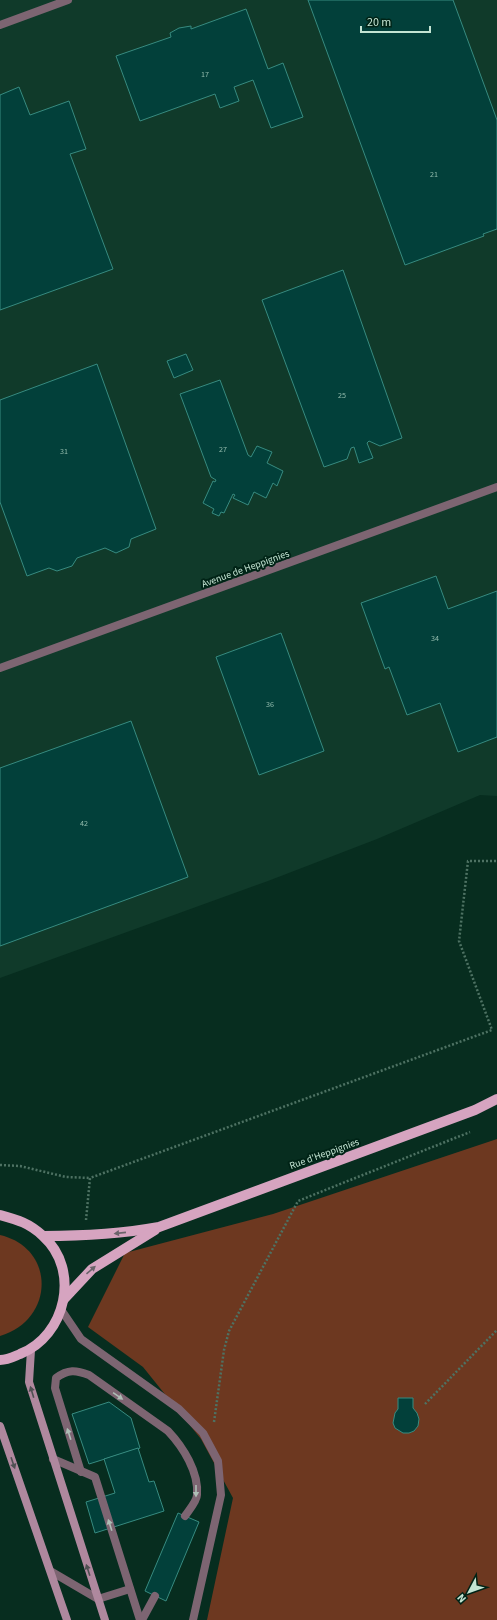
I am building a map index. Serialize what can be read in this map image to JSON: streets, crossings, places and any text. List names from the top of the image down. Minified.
{"streets":{"main road":["Rue d'Heppignies"],"street":["Avenue de Heppignies"]},"house_numbers":["17","21","25","27","31","34","36","42"],"scale_bar":"20 m","north":"bottom left"}
